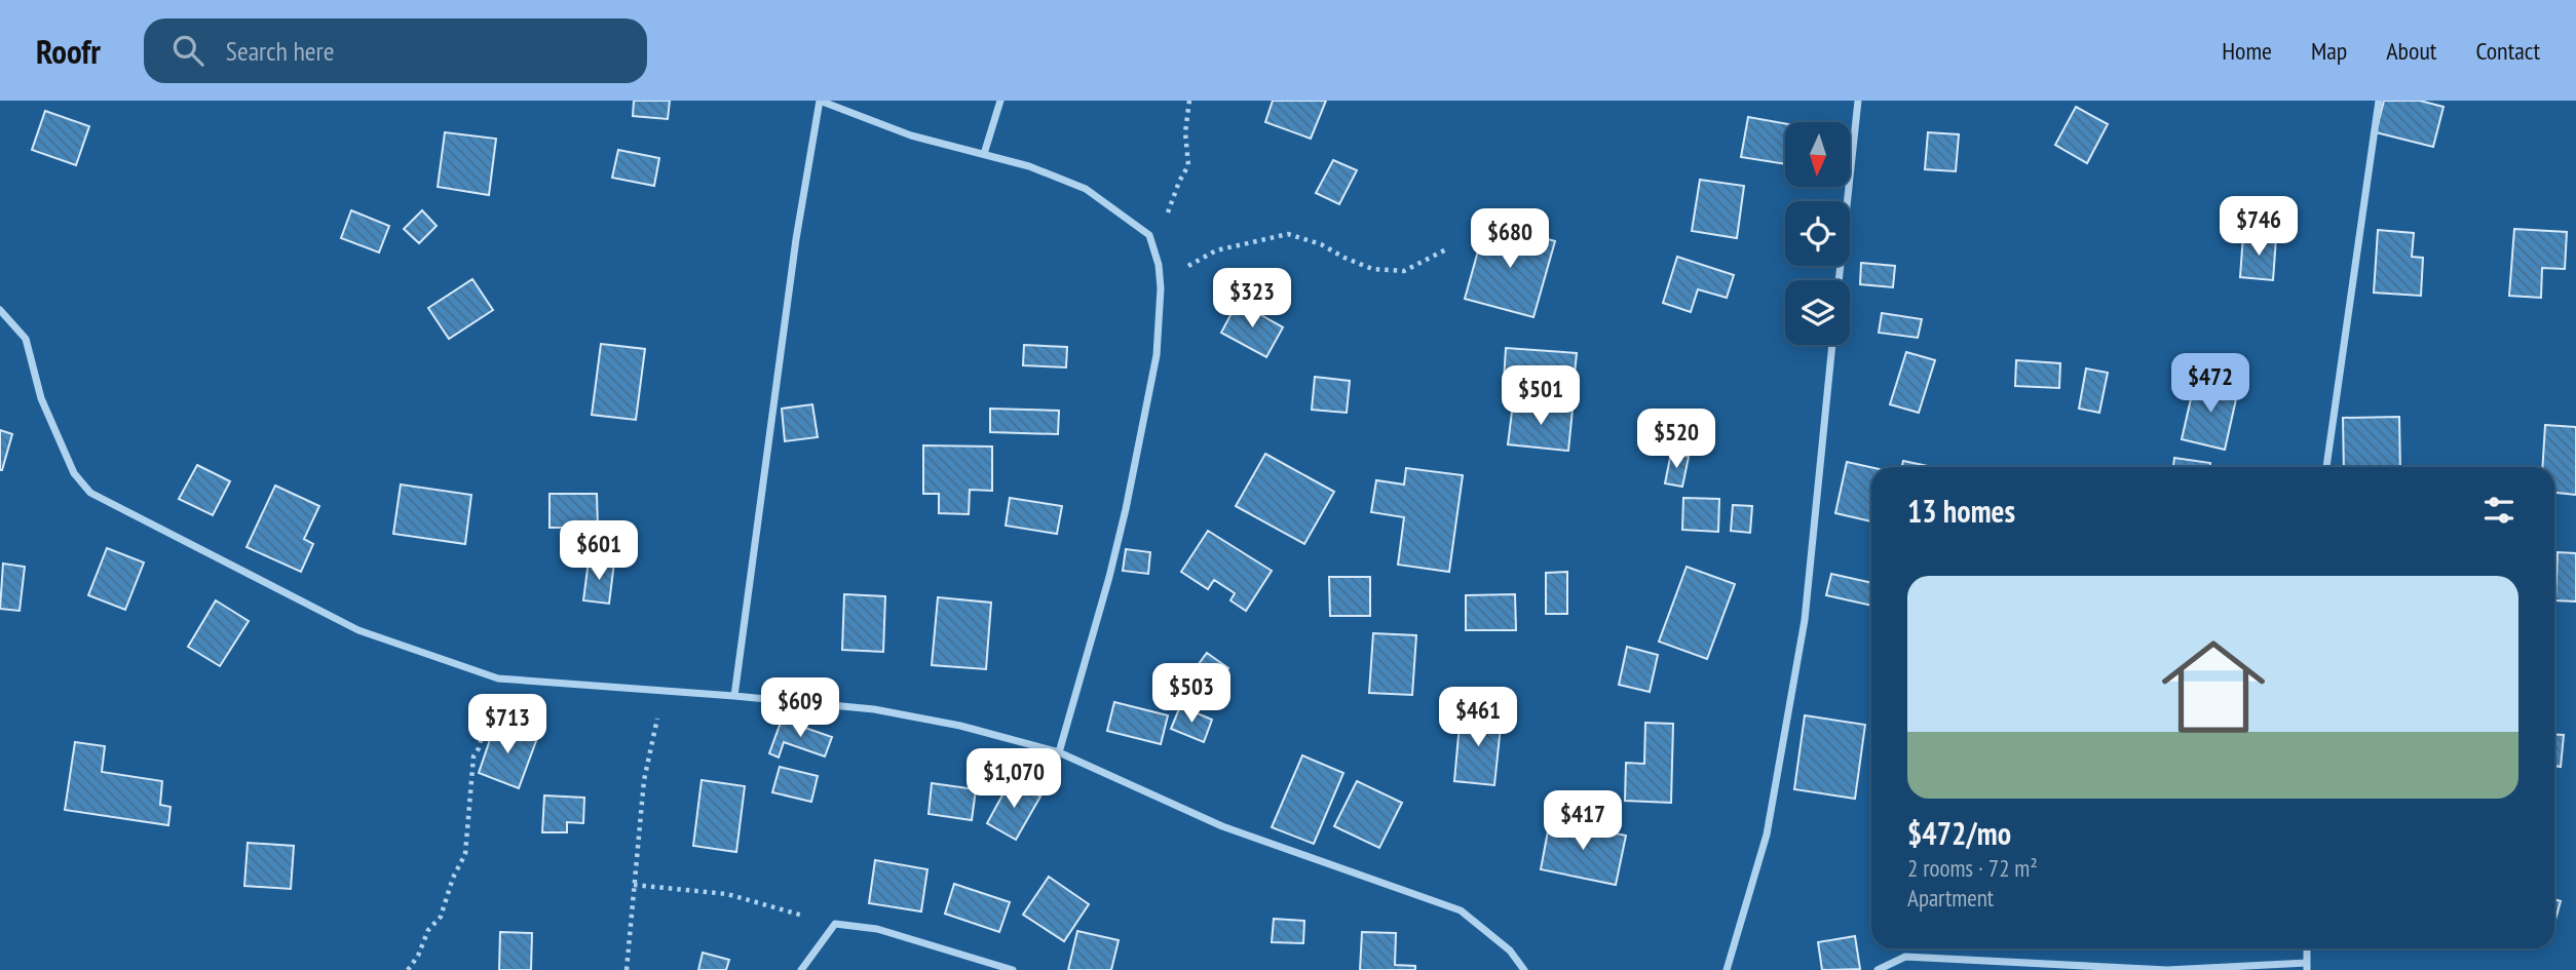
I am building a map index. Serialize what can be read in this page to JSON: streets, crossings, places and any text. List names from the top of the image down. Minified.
{"north":"bottom","page":{"header":"Roofr","search":"Search here","nav":["Home","Map","About","Contact"],"price":["$746","$680","$323","$472","$501","$520","$601","$503","$609","$461","$713","$1,070","$417"],"heading":"13 homes","list":[{"name":"$472/mo","note":"2 rooms · 72 m² · Apartment"}]}}
